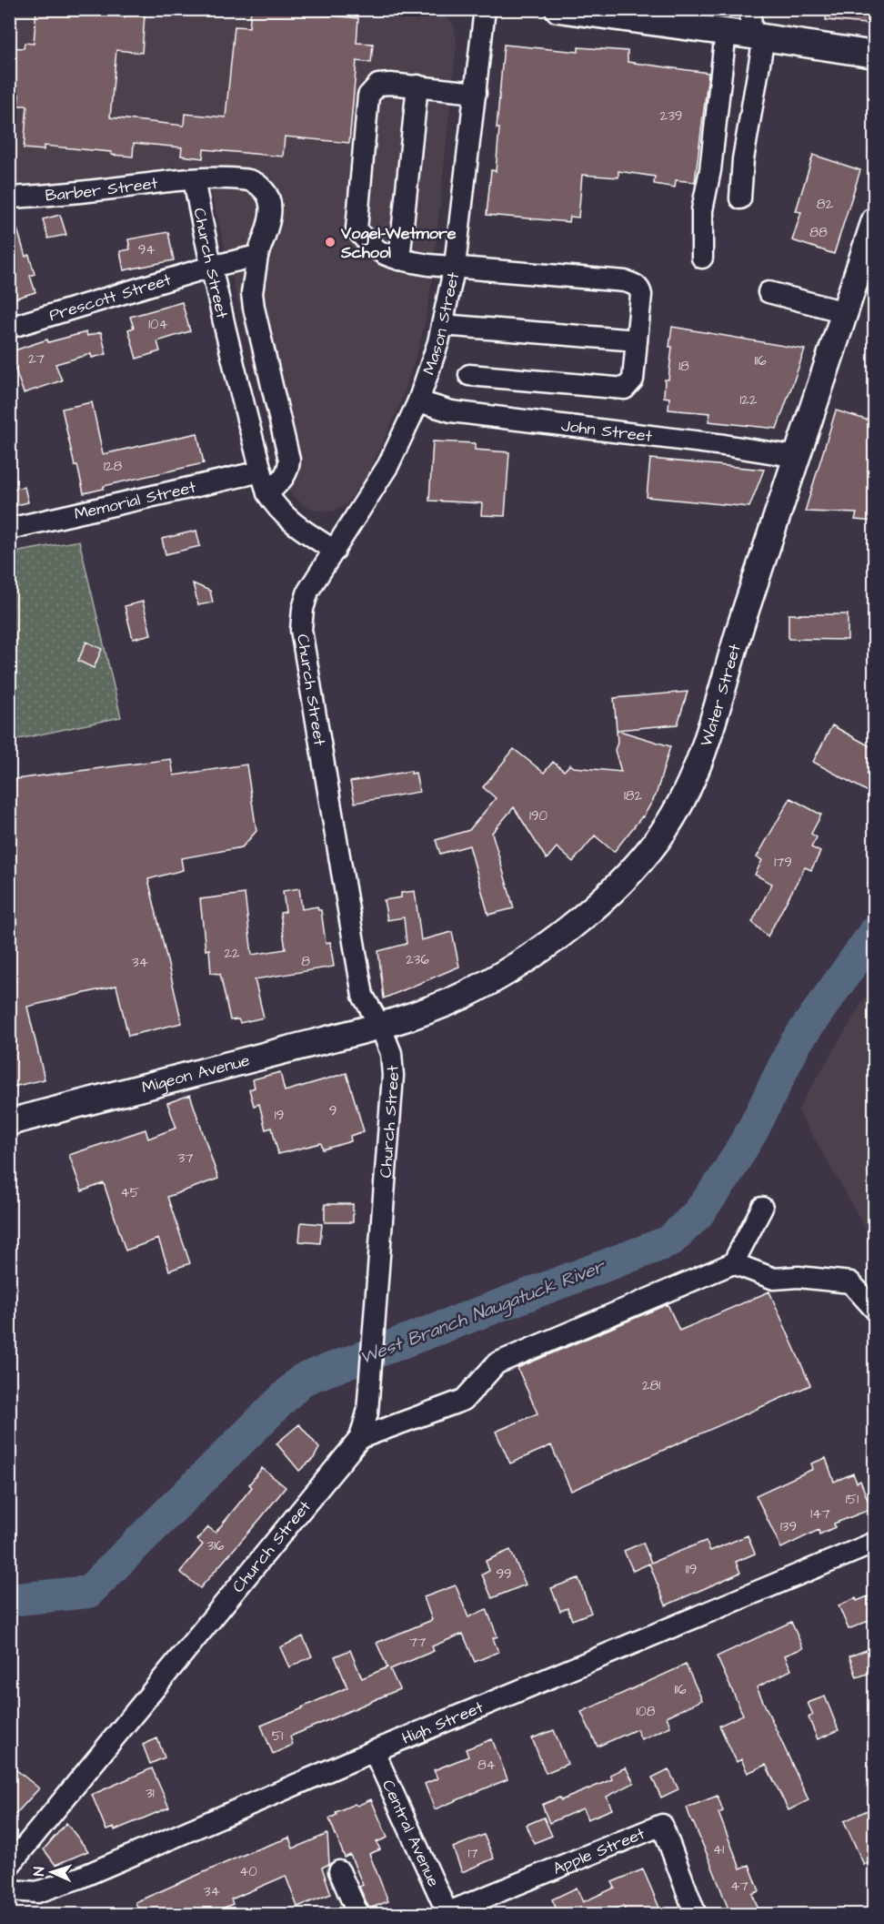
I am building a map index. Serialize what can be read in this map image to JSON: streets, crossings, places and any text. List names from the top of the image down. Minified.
{"streets":{"main road":["Water Street","Migeon Avenue"],"street":["Barber Street","Church Street","Prescott Street","Mason Street","John Street","Memorial Street","High Street","Central Avenue","Apple Street"]},"crossings":[["Barber Street","Church Street"],["Barber Street","Prescott Street"],["Church Street","Prescott Street"],["Church Street","Mason Street"],["Church Street","Memorial Street"],["Church Street","Water Street"],["Church Street","Migeon Avenue"],["Mason Street","John Street"],["John Street","Water Street"],["Water Street","Migeon Avenue"],["High Street","Central Avenue"],["Central Avenue","Apple Street"]],"water":["West Branch Naugatuck River"],"places":["Vogel-Wetmore School"],"house_numbers":["239","82","88","94","104","27","116","18","122","128","182","190","179","22","236","8","34","9","19","37","45","281","151","147","139","316","119","99","77","116","108","51","84","31","41","17","40","47","34"],"north":"left"}
